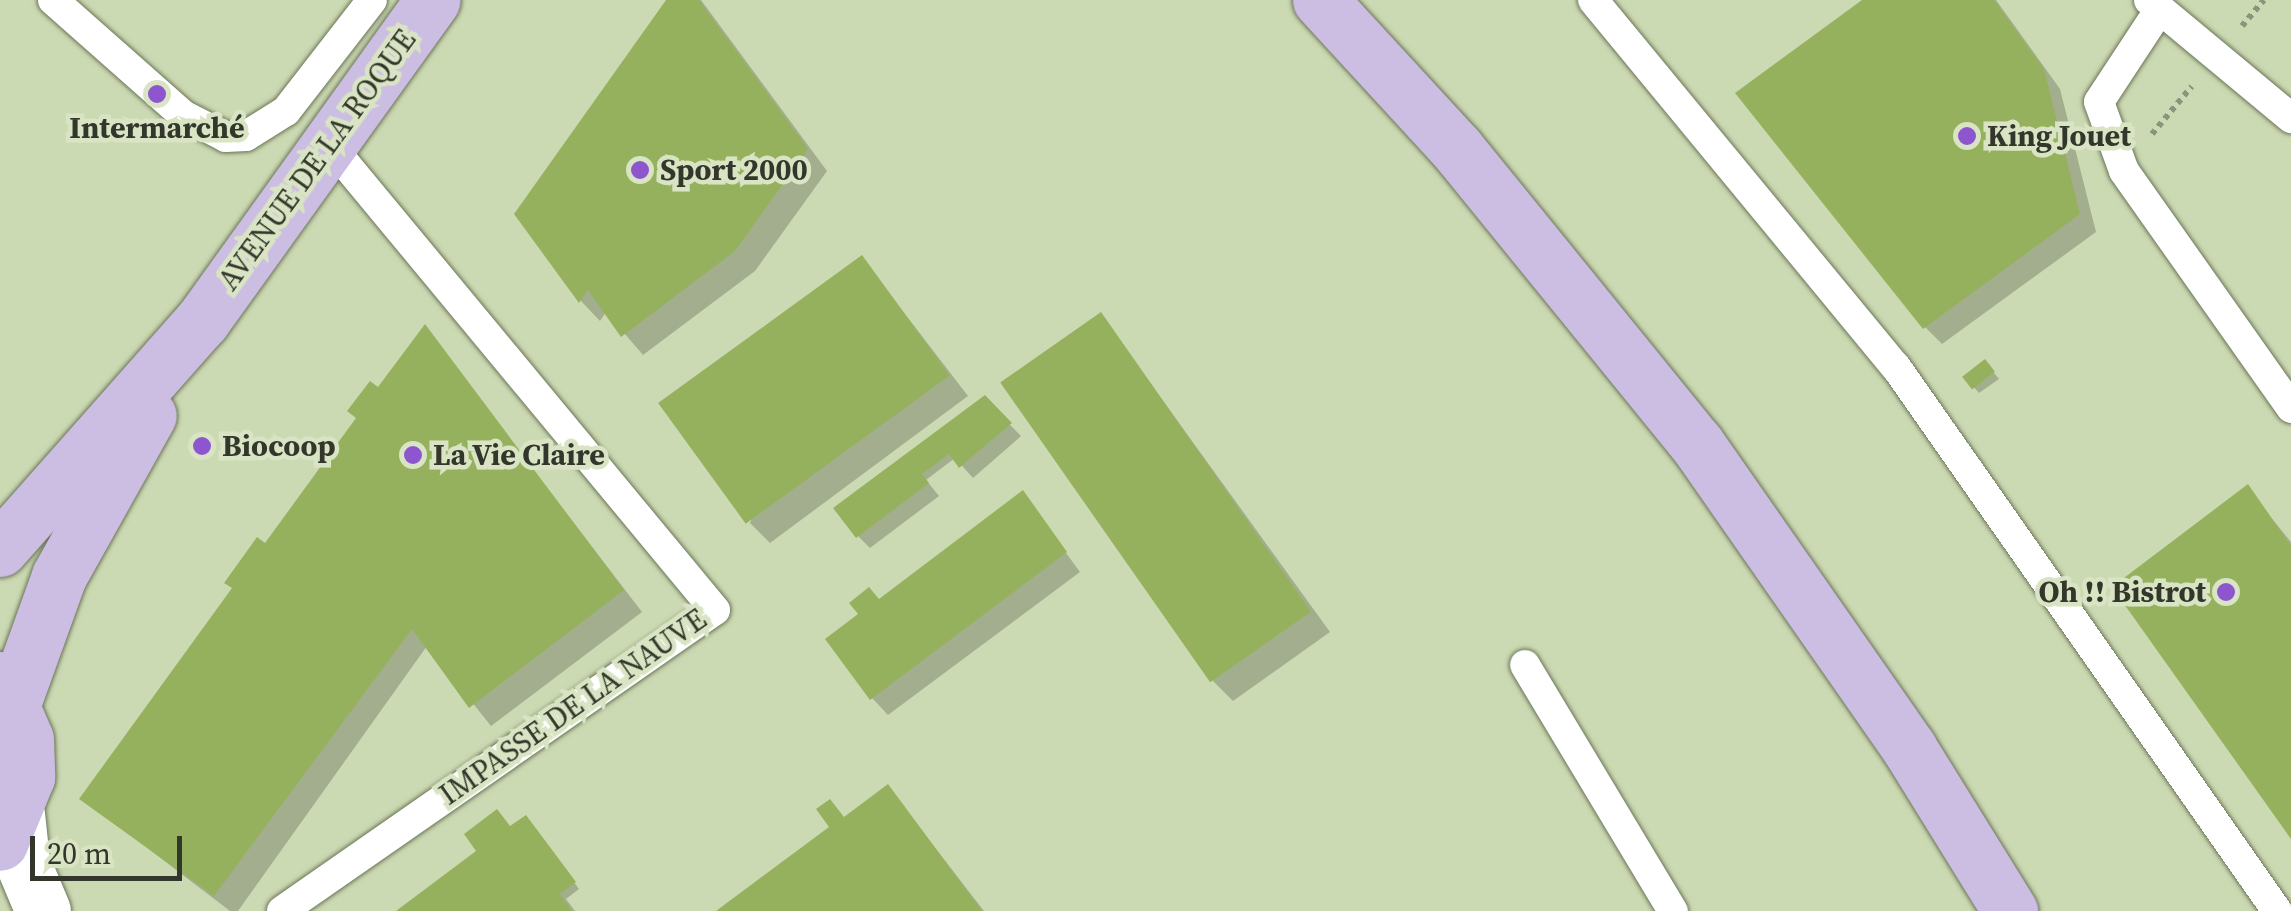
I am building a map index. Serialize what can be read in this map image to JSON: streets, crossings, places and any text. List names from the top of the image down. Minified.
{"streets":{"main road":["AVENUE DE LA ROQUE"],"lane":["IMPASSE DE LA NAUVE"]},"crossings":[["AVENUE DE LA ROQUE","IMPASSE DE LA NAUVE"]],"places":["Intermarché","King Jouet","Sport 2000","Biocoop","La Vie Claire","Oh !! Bistrot"],"scale_bar":"20 m"}
